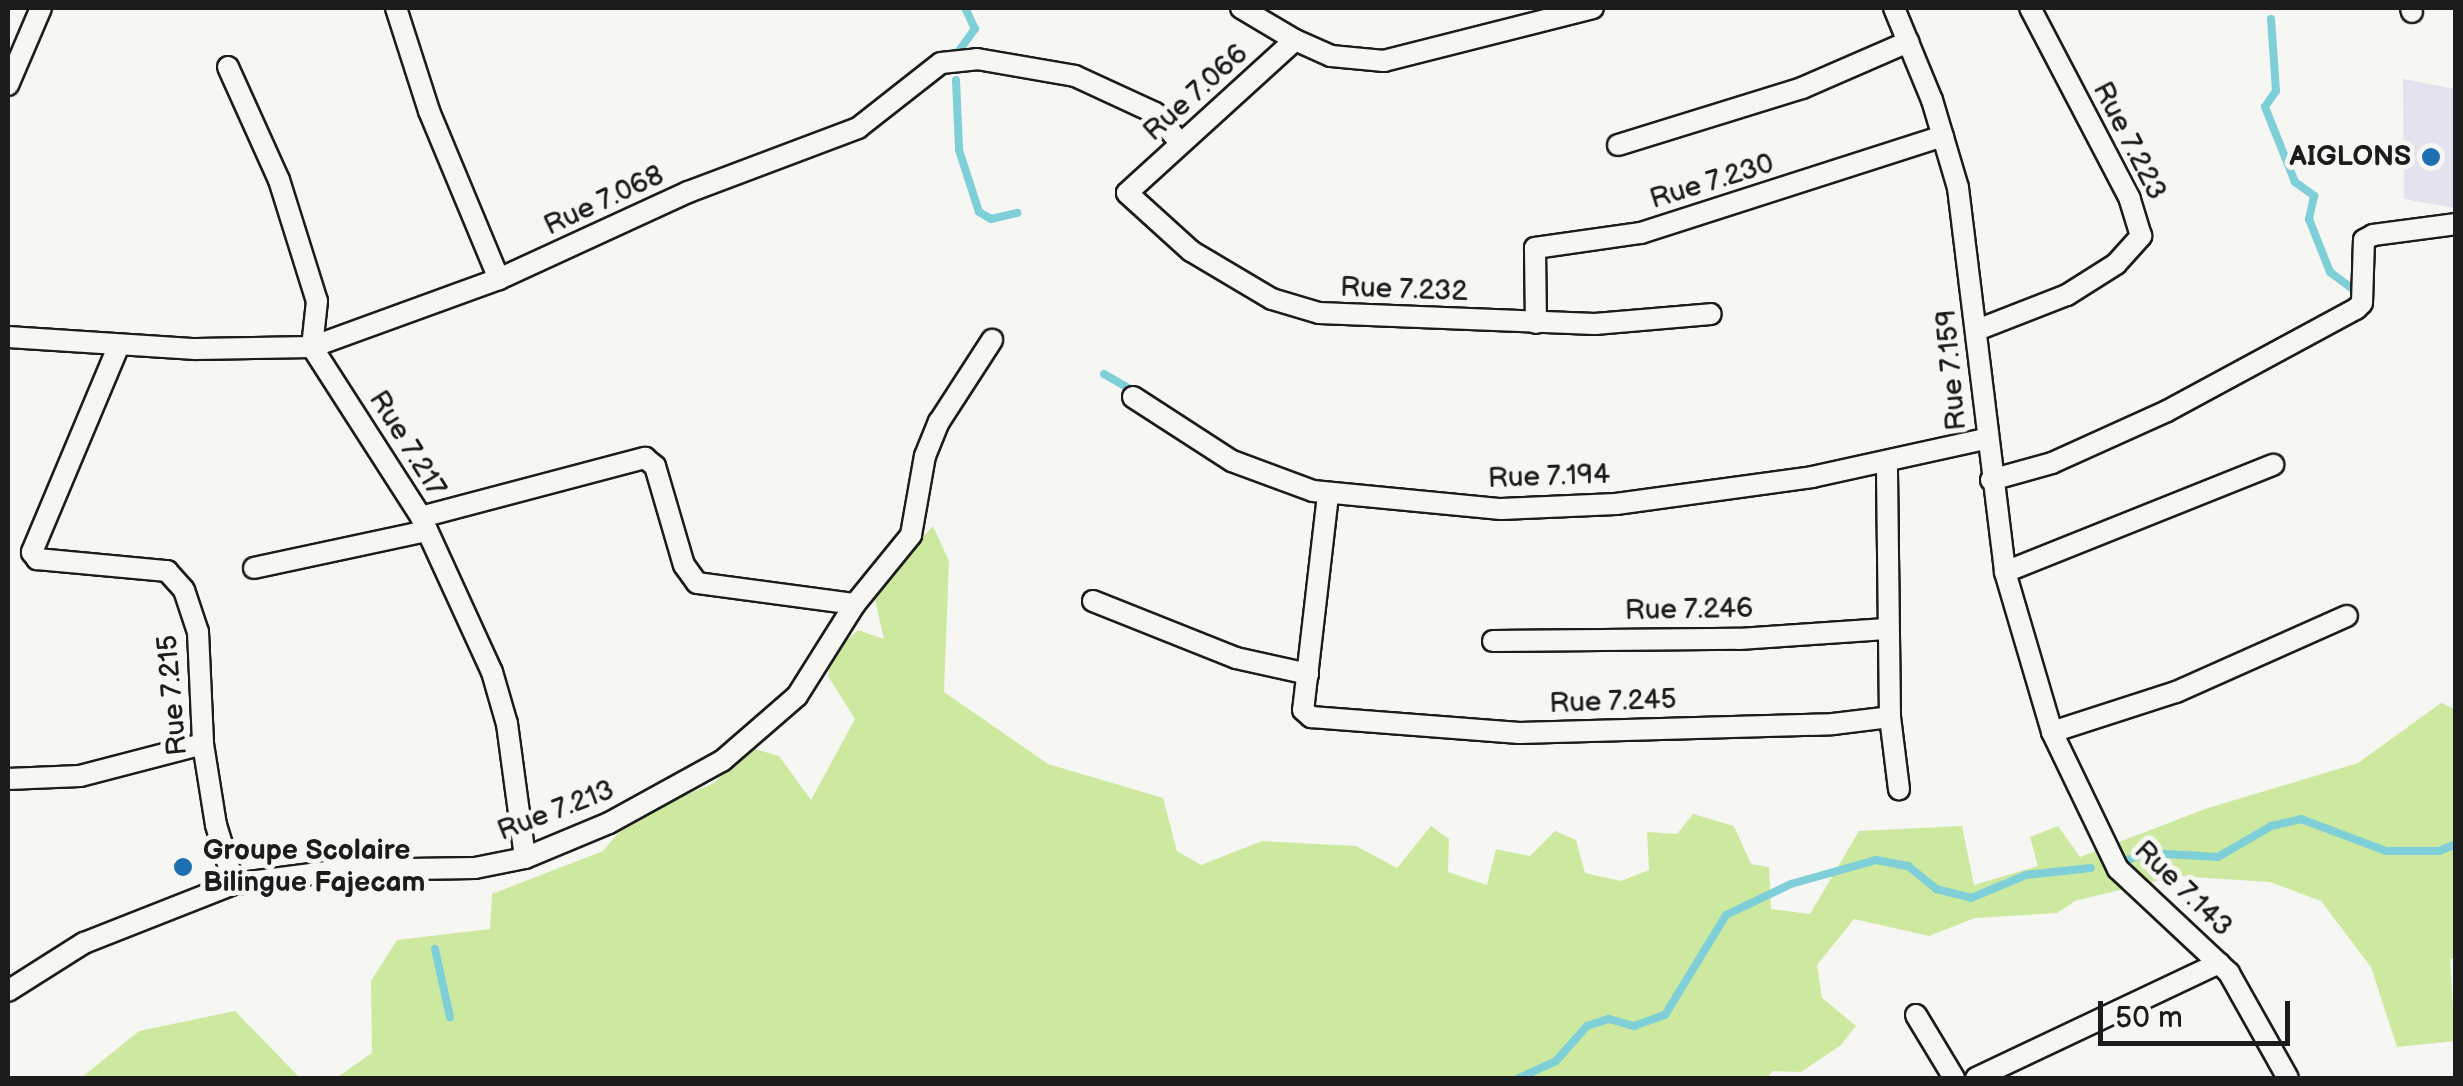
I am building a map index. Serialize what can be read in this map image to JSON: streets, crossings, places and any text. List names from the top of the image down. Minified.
{"streets":{"street":["Rue 7.066","Rue 7.223","Rue 7.230","Rue 7.068","Rue 7.232","Rue 7.159","Rue 7.217","Rue 7.194","Rue 7.246","Rue 7.215","Rue 7.245","Rue 7.213","Rue 7.143"]},"crossings":[["Rue 7.066","Rue 7.068"],["Rue 7.066","Rue 7.232"],["Rue 7.223","Rue 7.159"],["Rue 7.230","Rue 7.232"],["Rue 7.230","Rue 7.159"],["Rue 7.068","Rue 7.217"],["Rue 7.068","Rue 7.215"],["Rue 7.159","Rue 7.194"],["Rue 7.159","Rue 7.143"],["Rue 7.217","Rue 7.213"],["Rue 7.194","Rue 7.245"],["Rue 7.215","Rue 7.213"]],"places":["AIGLONS","Groupe Scolaire Bilingue Fajecam"],"scale_bar":"50 m"}
